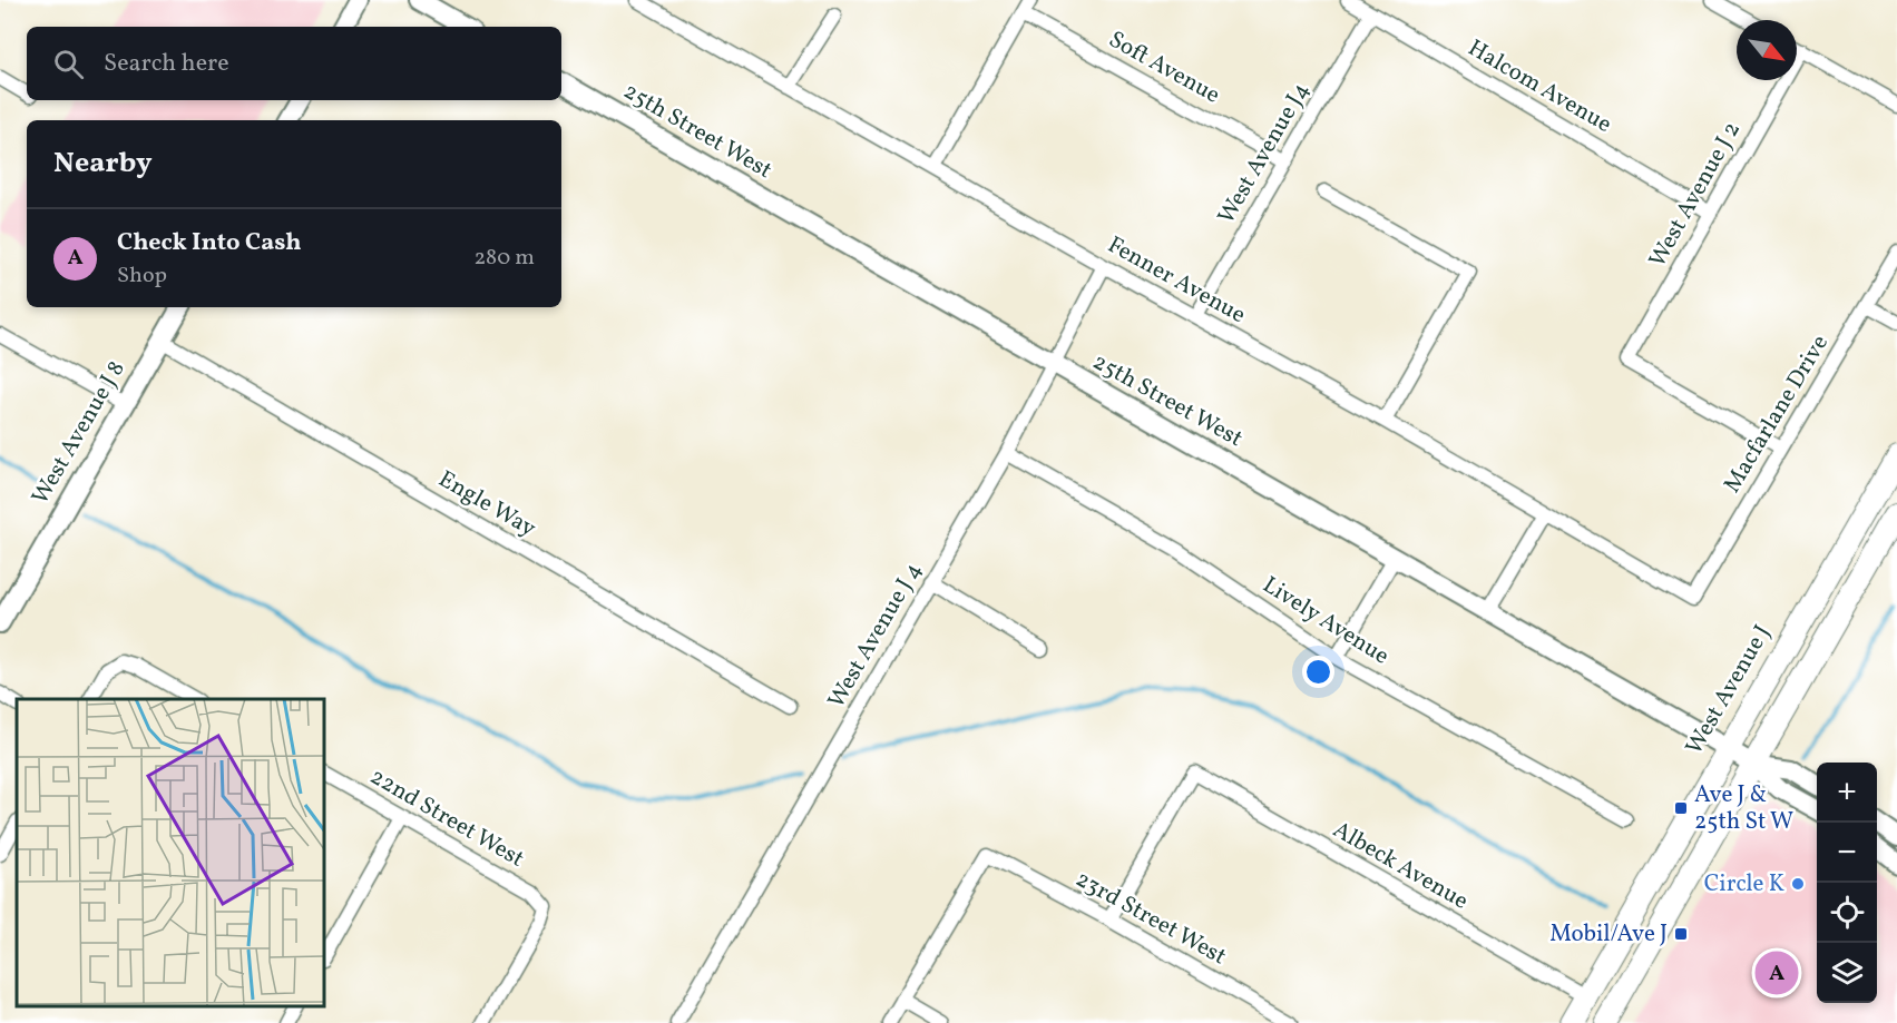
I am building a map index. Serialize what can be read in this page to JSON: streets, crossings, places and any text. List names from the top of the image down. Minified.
{"streets":{"main road":["West Avenue J"],"street":["Soft Avenue","Halcom Avenue","25th Street West","West Avenue J4","West Avenue J 2","Fenner Avenue","Macfarlane Drive","West Avenue J 8","Engle Way","Lively Avenue","West Avenue J 4","22nd Street West","Albeck Avenue","23rd Street West"]},"crossings":[["Soft Avenue","West Avenue J4"],["Halcom Avenue","West Avenue J4"],["Halcom Avenue","West Avenue J 2"],["25th Street West","West Avenue J 4"],["25th Street West","West Avenue J"],["West Avenue J4","Fenner Avenue"],["West Avenue J 2","Macfarlane Drive"],["Fenner Avenue","Macfarlane Drive"],["Fenner Avenue","West Avenue J 4"],["West Avenue J 8","Engle Way"],["Lively Avenue","West Avenue J 4"],["West Avenue J","Albeck Avenue"],["Albeck Avenue","23rd Street West"]],"places":{"transit":["Ave J & 25th St W","Mobil/Ave J"],"other":["Circle K"]},"north":"bottom right","page":{"search":"Search here","heading":"Nearby","list":[{"mark":"A","name":"Check Into Cash","note":"Shop","value":"280 m"}],"map_buttons":["+","−"],"pins":"A"}}
